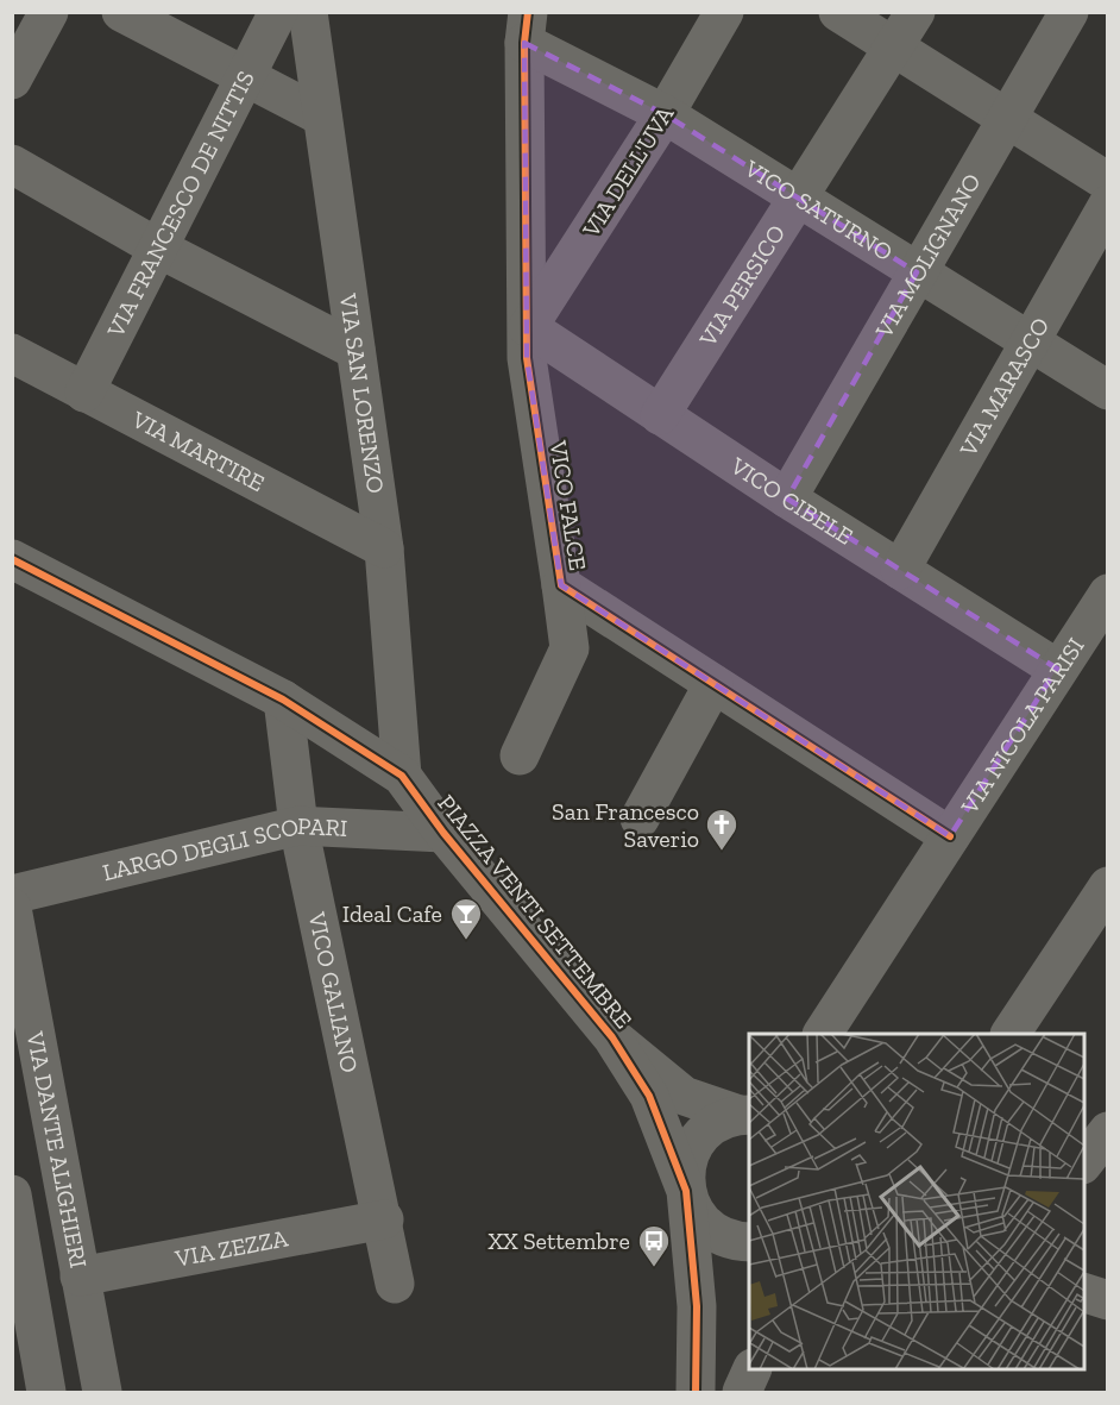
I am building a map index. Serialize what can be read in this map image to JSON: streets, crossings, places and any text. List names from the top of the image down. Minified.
{"streets":{"street":["VIA DELL'UVA","VIA FRANCESCO DE NITTIS","VICO SATURNO","VIA MOLIGNANO","VIA PERSICO","VIA MARASCO","VIA SAN LORENZO","VIA MARTIRE","VICO CIBELE","VICO FALCE","VIA NICOLA PARISI","LARGO DEGLI SCOPARI","PIAZZA VENTI SETTEMBRE","VICO GALIANO","VIA DANTE ALIGHIERI","VIA ZEZZA"]},"crossings":[["VIA DELL'UVA","VICO SATURNO"],["VIA DELL'UVA","VICO CIBELE"],["VIA DELL'UVA","VICO FALCE"],["VIA FRANCESCO DE NITTIS","VIA MARTIRE"],["VICO SATURNO","VIA MOLIGNANO"],["VICO SATURNO","VIA PERSICO"],["VICO SATURNO","VIA MARASCO"],["VICO SATURNO","VICO FALCE"],["VIA MOLIGNANO","VICO CIBELE"],["VIA PERSICO","VICO CIBELE"],["VIA MARASCO","VICO CIBELE"],["VIA SAN LORENZO","VIA MARTIRE"],["VIA SAN LORENZO","PIAZZA VENTI SETTEMBRE"],["VICO CIBELE","VICO FALCE"],["VICO CIBELE","VIA NICOLA PARISI"],["VICO FALCE","VIA NICOLA PARISI"],["LARGO DEGLI SCOPARI","PIAZZA VENTI SETTEMBRE"],["LARGO DEGLI SCOPARI","VICO GALIANO"],["VICO GALIANO","VIA ZEZZA"],["VIA DANTE ALIGHIERI","VIA ZEZZA"]],"places":{"church":["San Francesco Saverio"],"bar":["Ideal Cafe"],"bus stop":["XX Settembre"]}}
